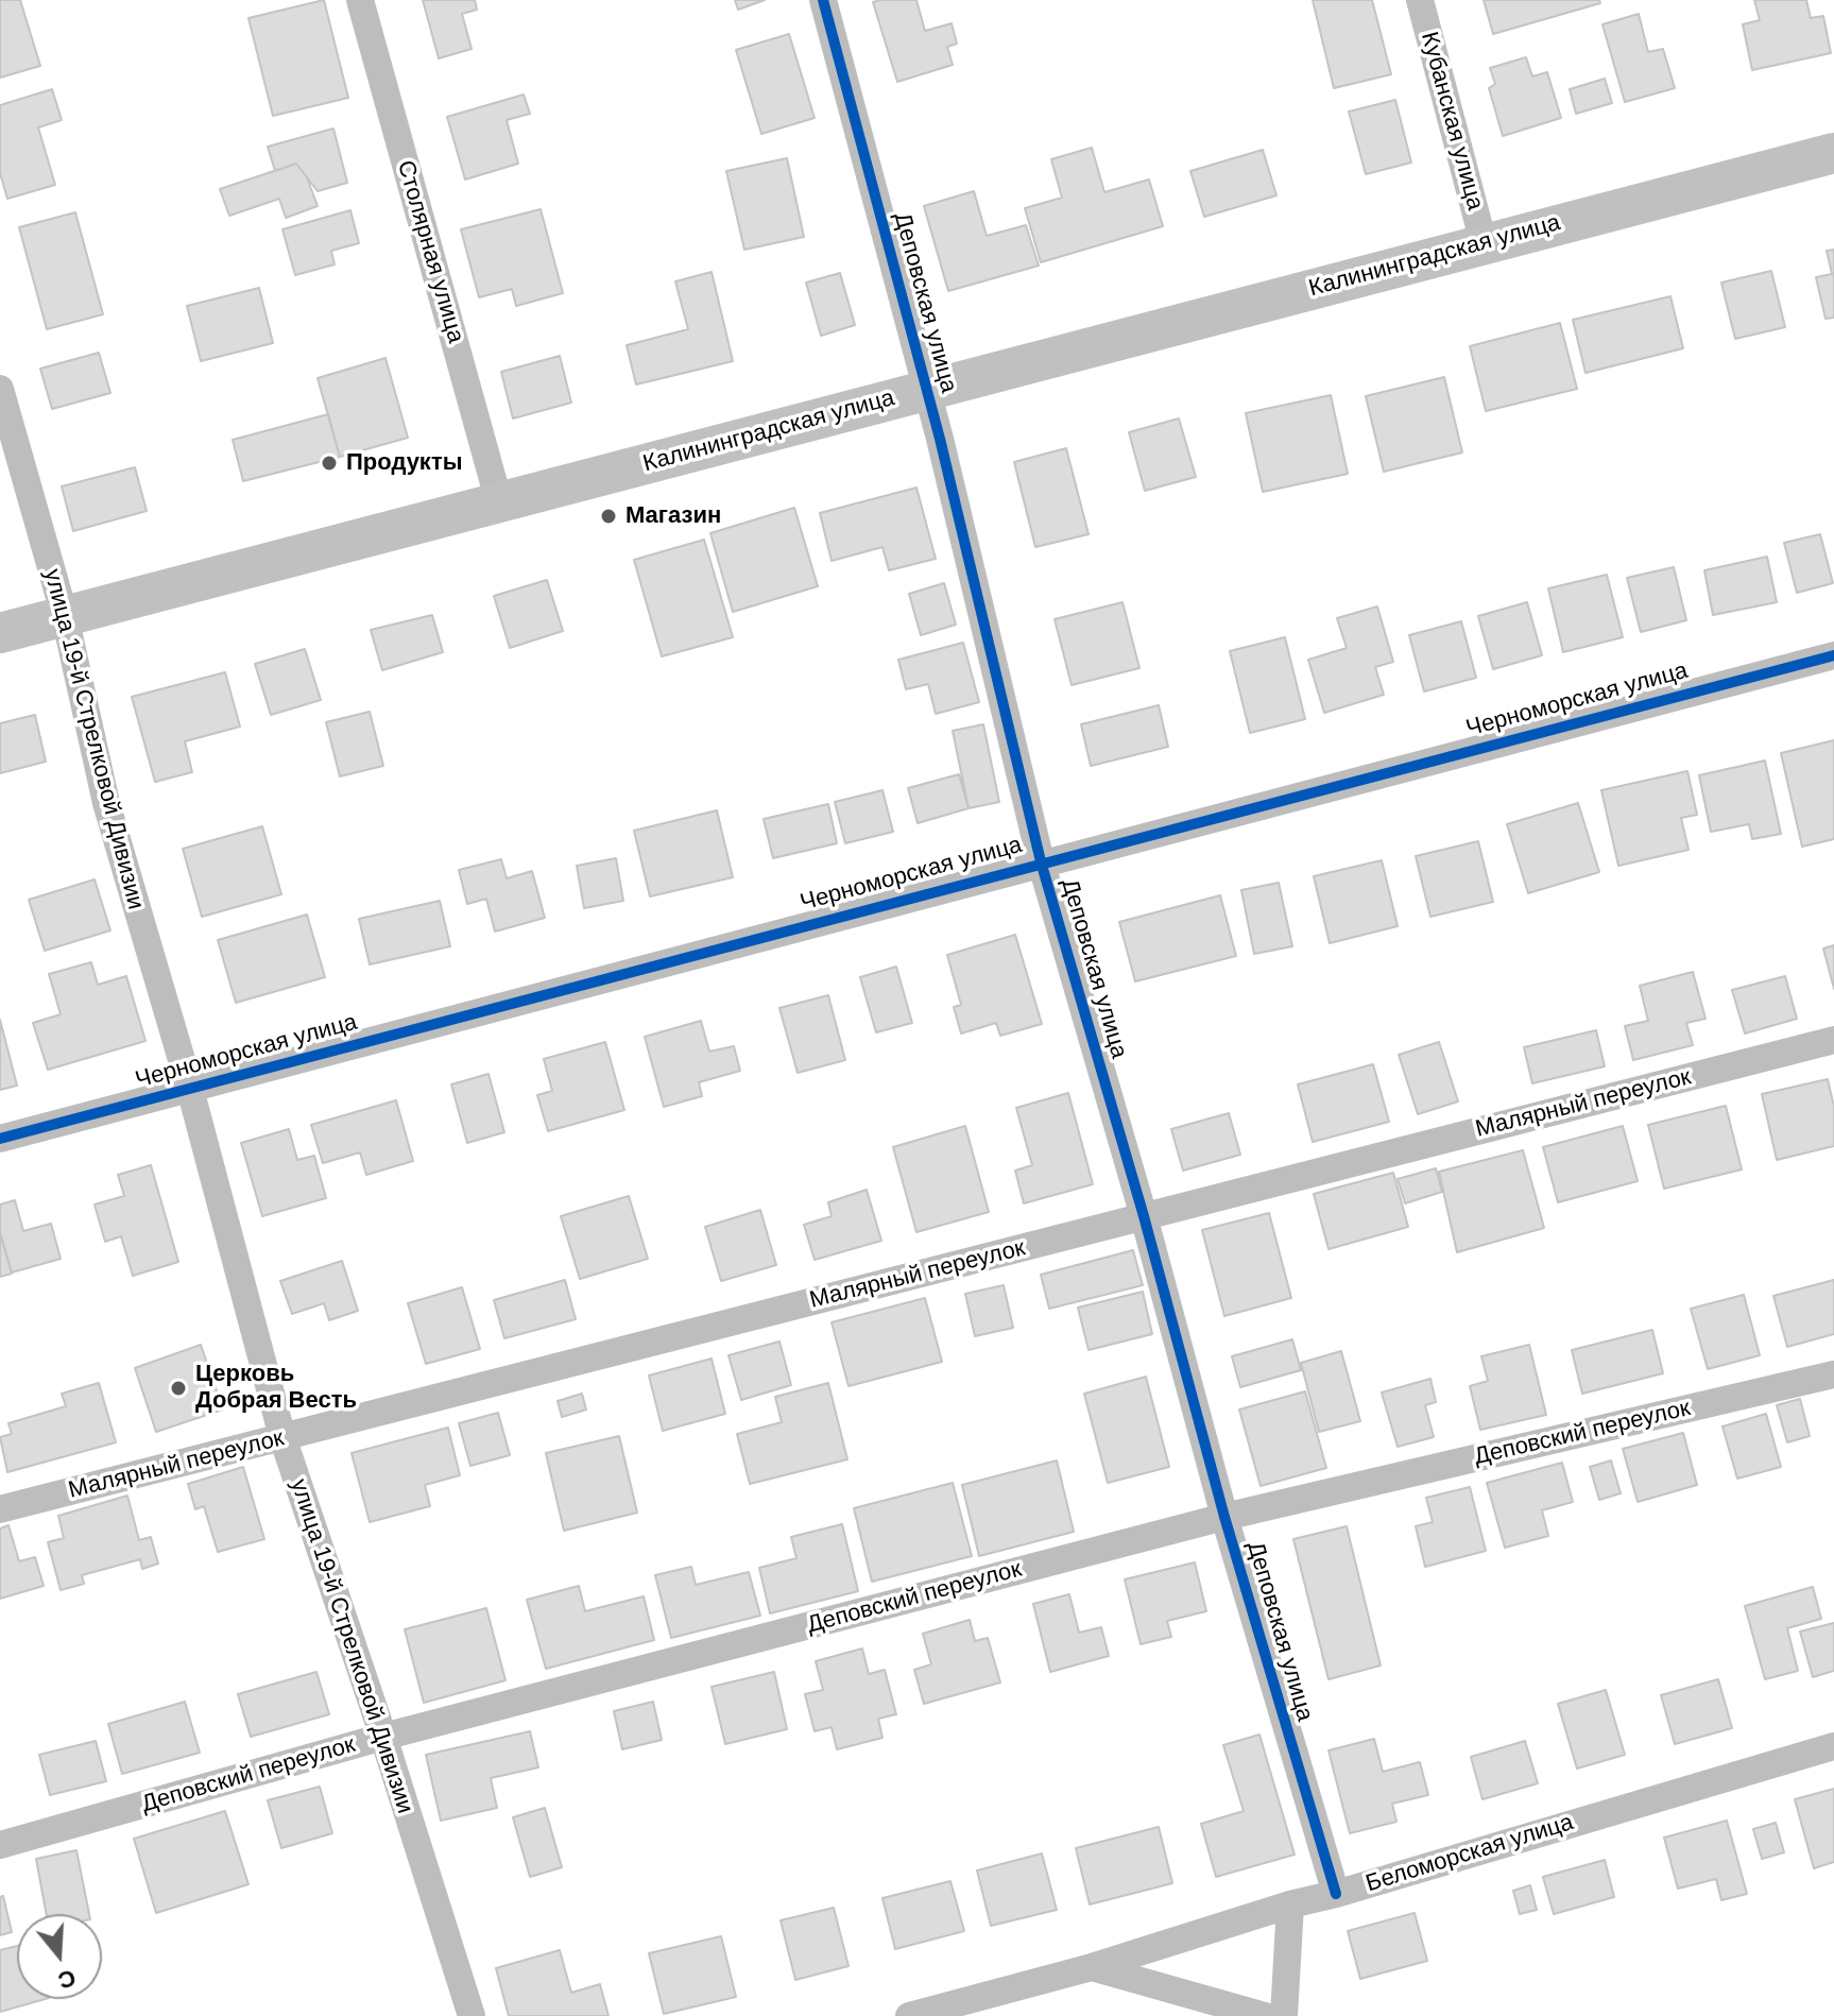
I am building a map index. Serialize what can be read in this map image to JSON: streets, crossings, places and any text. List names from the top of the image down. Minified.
{"streets":{"main road":["Калининградская улица"],"street":["Кубанская улица","Столярная улица","Деповская улица","Черноморская улица","улица 19-й Стрелковой Дивизии","Малярный переулок","Деповский переулок","Беломорская улица"]},"crossings":[["Кубанская улица","Калининградская улица"],["Столярная улица","Калининградская улица"],["Калининградская улица","Деповская улица"],["Калининградская улица","улица 19-й Стрелковой Дивизии"],["Деповская улица","Черноморская улица"],["Деповская улица","Малярный переулок"],["Деповская улица","Деповский переулок"],["Деповская улица","Беломорская улица"],["Черноморская улица","улица 19-й Стрелковой Дивизии"],["улица 19-й Стрелковой Дивизии","Малярный переулок"],["улица 19-й Стрелковой Дивизии","Деповский переулок"]],"places":["Продукты","Магазин","Церковь Добрая Весть"],"north":"bottom"}
